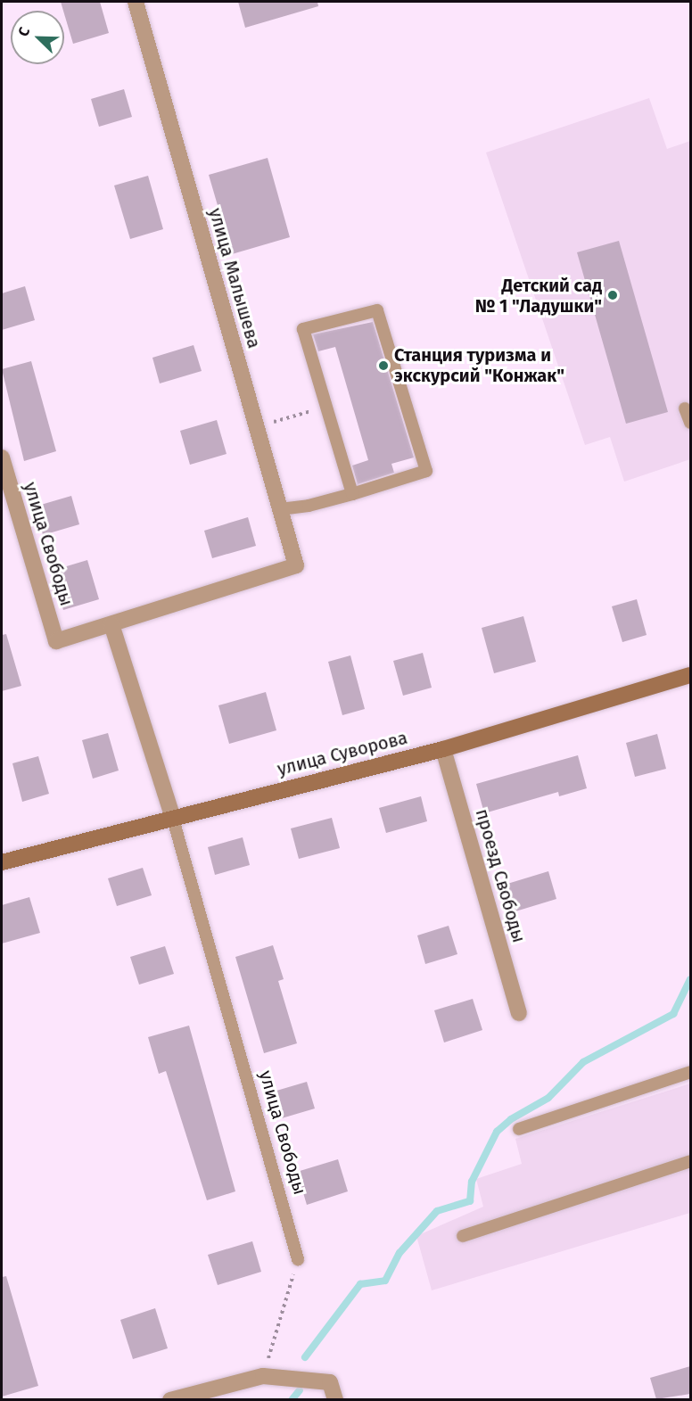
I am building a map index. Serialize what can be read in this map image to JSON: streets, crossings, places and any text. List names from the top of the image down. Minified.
{"streets":{"main road":["улица Суворова"],"street":["улица Малышева","улица Свободы","проезд Свободы"]},"crossings":[["улица Малышева","улица Свободы"],["улица Свободы","улица Суворова"],["улица Суворова","проезд Свободы"]],"places":["Детский сад № 1 \"Ладушки\"","Станция туризма и экскурсий \"Конжак\""],"north":"top left"}
